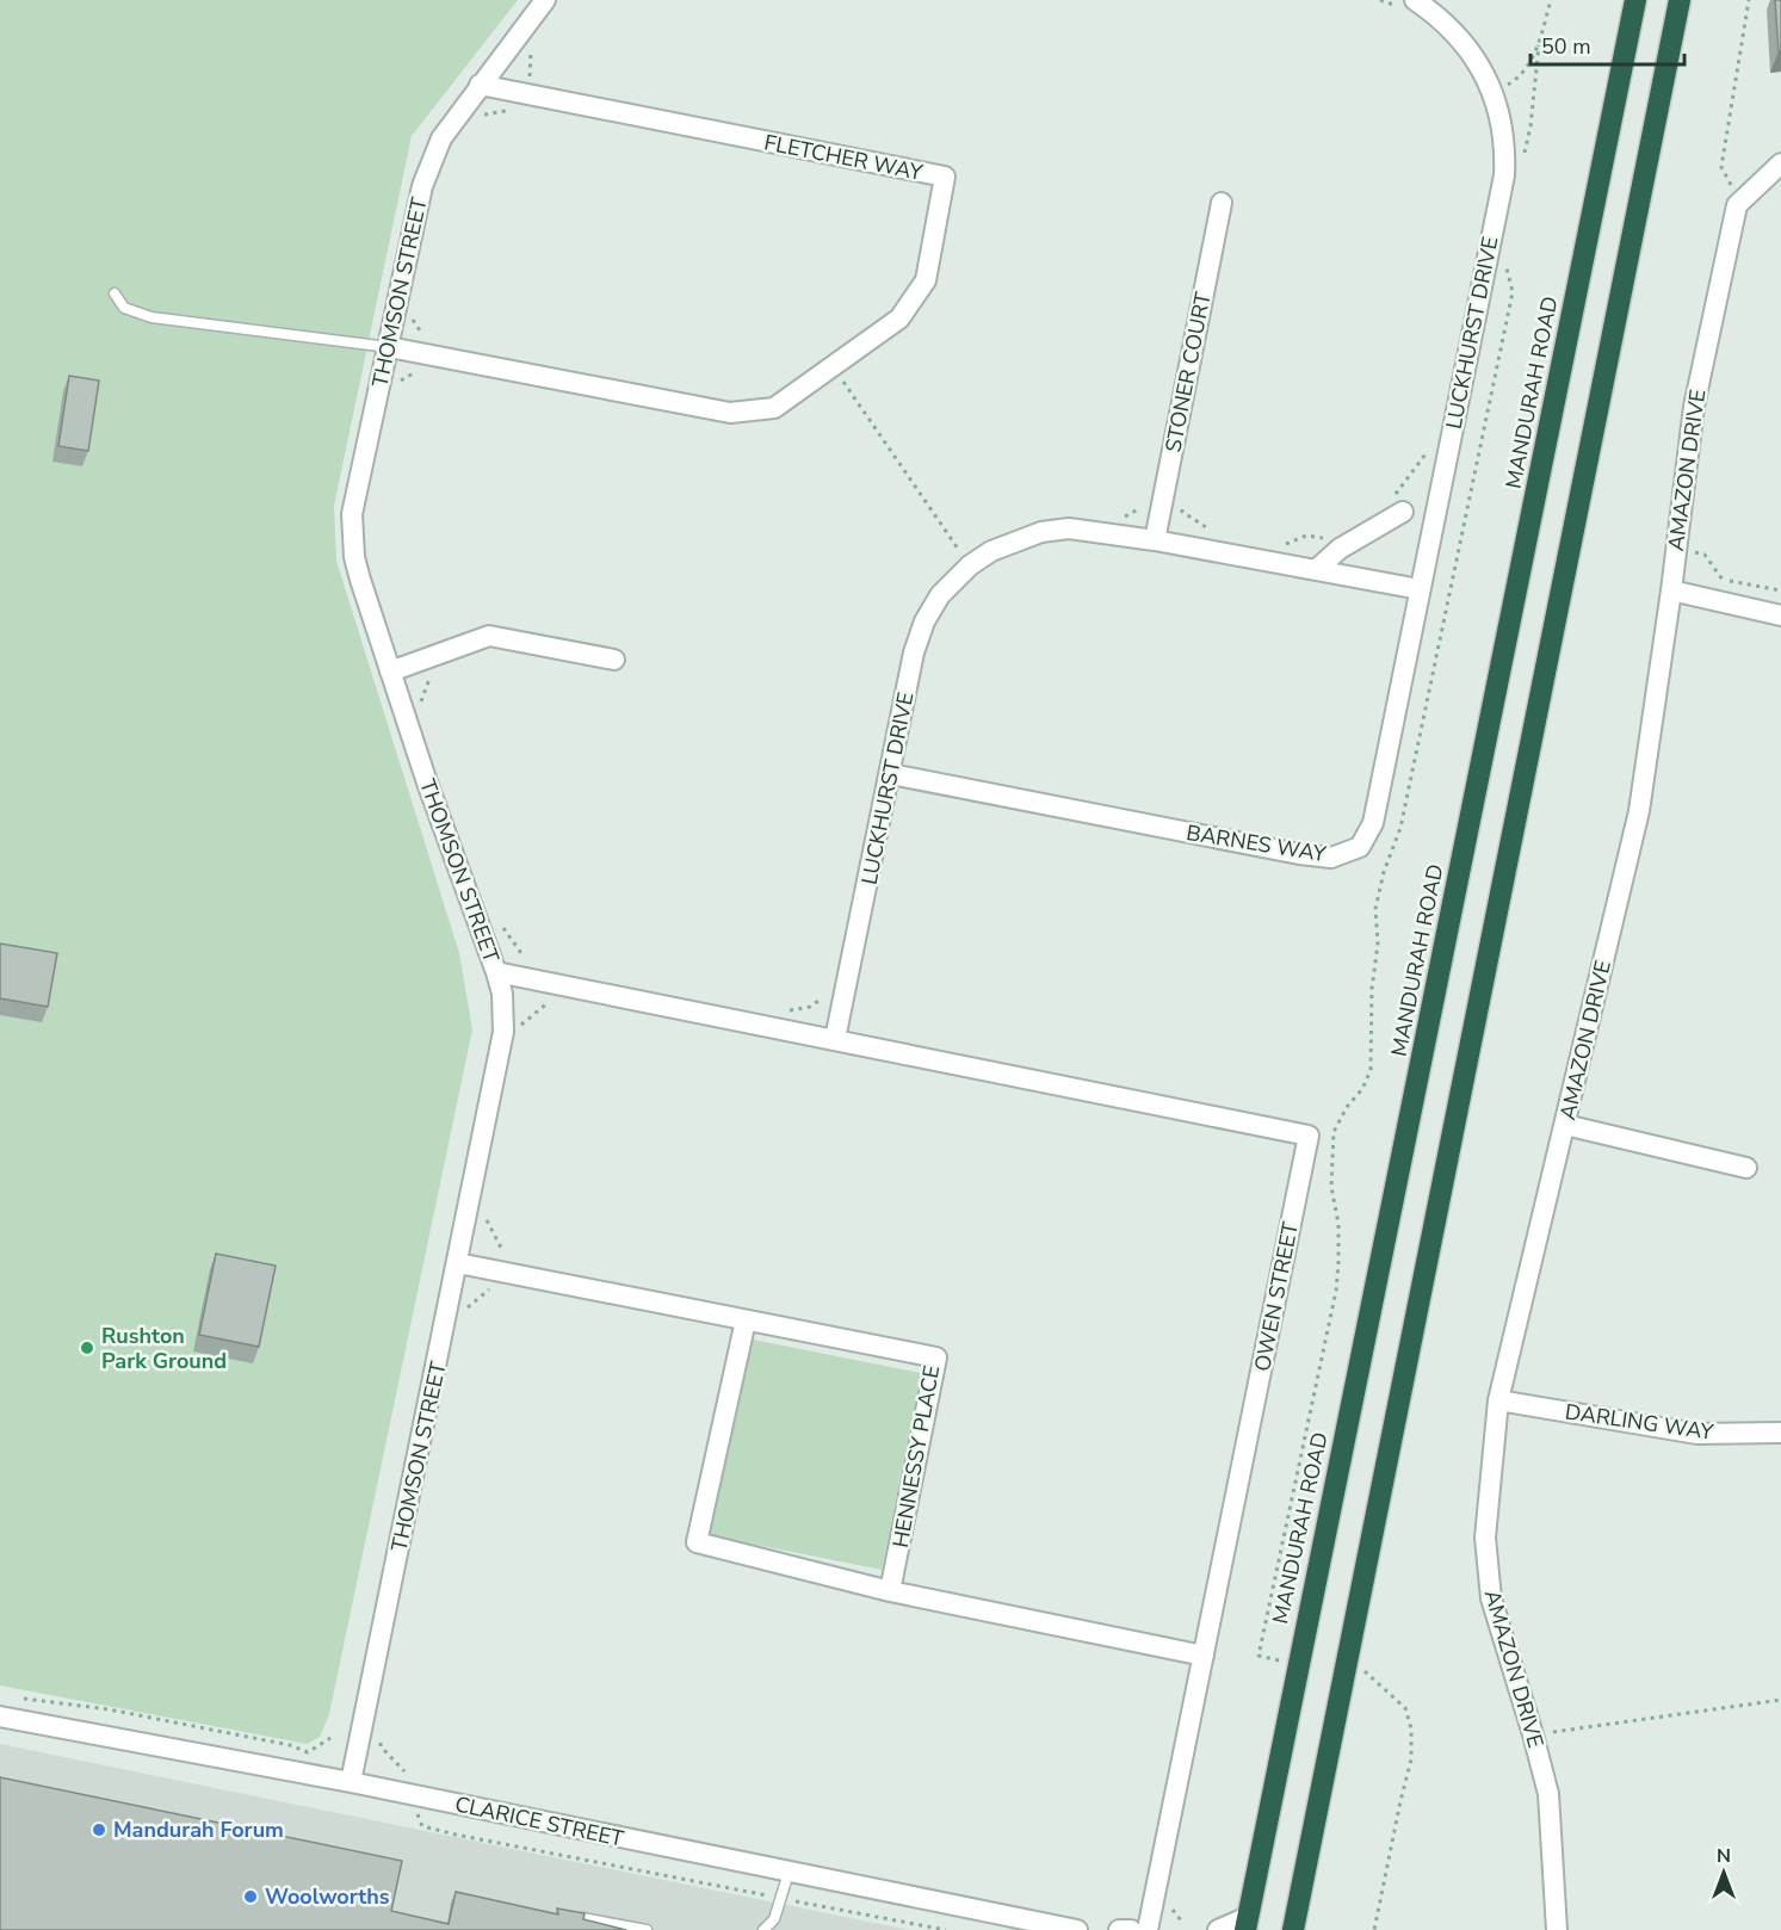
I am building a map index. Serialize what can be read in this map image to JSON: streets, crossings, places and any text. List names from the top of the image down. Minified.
{"streets":{"highway":["MANDURAH ROAD"],"street":["FLETCHER WAY","THOMSON STREET","LUCKHURST DRIVE","STONER COURT","AMAZON DRIVE","BARNES WAY","OWEN STREET","DARLING WAY","HENNESSY PLACE","CLARICE STREET"]},"crossings":[["FLETCHER WAY","THOMSON STREET"],["THOMSON STREET","HENNESSY PLACE"],["THOMSON STREET","CLARICE STREET"],["LUCKHURST DRIVE","STONER COURT"],["LUCKHURST DRIVE","BARNES WAY"],["LUCKHURST DRIVE","OWEN STREET"],["AMAZON DRIVE","DARLING WAY"]],"places":["Rushton Park Ground","Mandurah Forum","Woolworths"],"scale_bar":"50 m","north":"top"}
